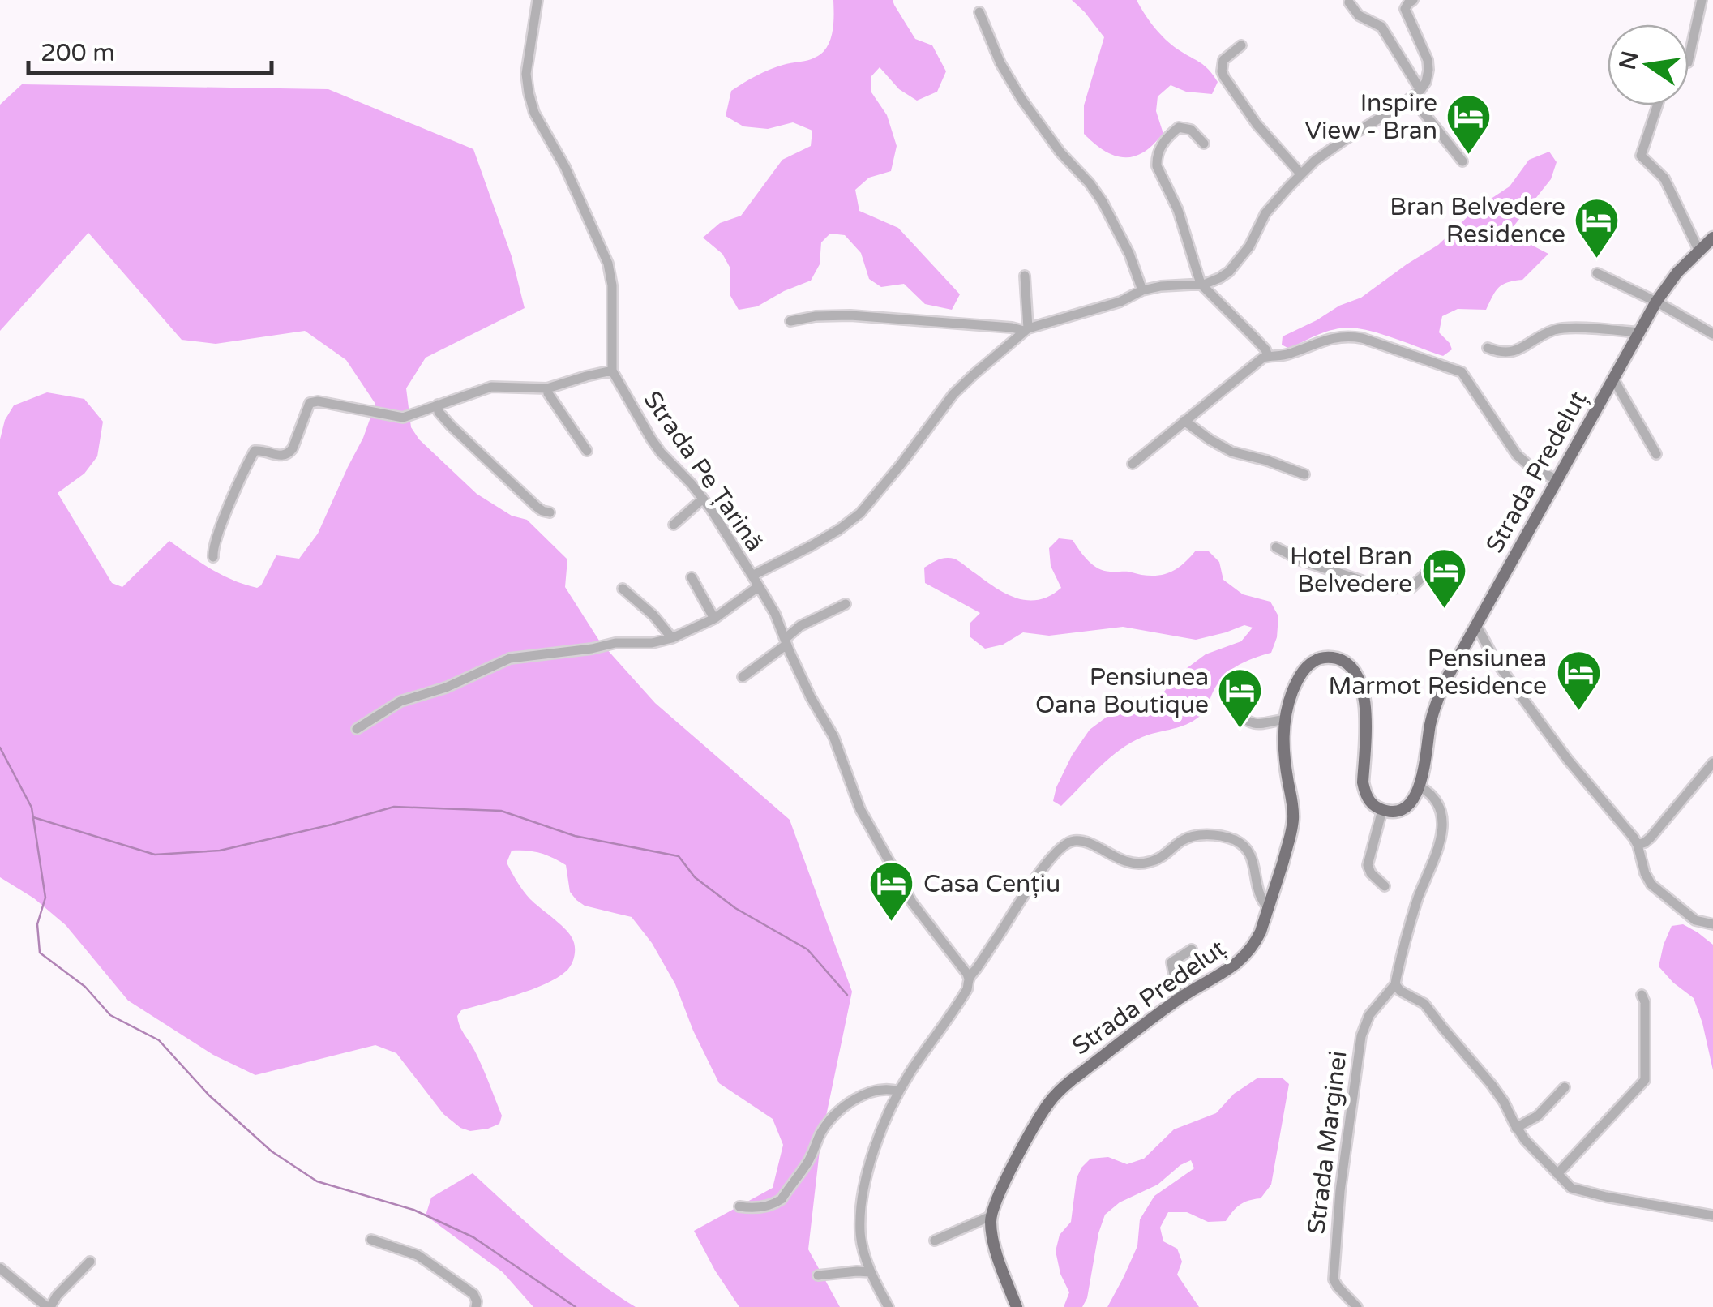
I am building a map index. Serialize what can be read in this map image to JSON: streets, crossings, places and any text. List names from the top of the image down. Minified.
{"streets":{"main road":["Strada Predeluț"],"street":["Strada Pe Țarină","Strada Marginei"]},"places":{"hotel":["Inspire View - Bran","Bran Belvedere Residence","Hotel Bran Belvedere","Pensiunea Marmot Residence","Pensiunea Oana Boutique","Casa Cențiu"]},"scale_bar":"200 m","north":"left"}
